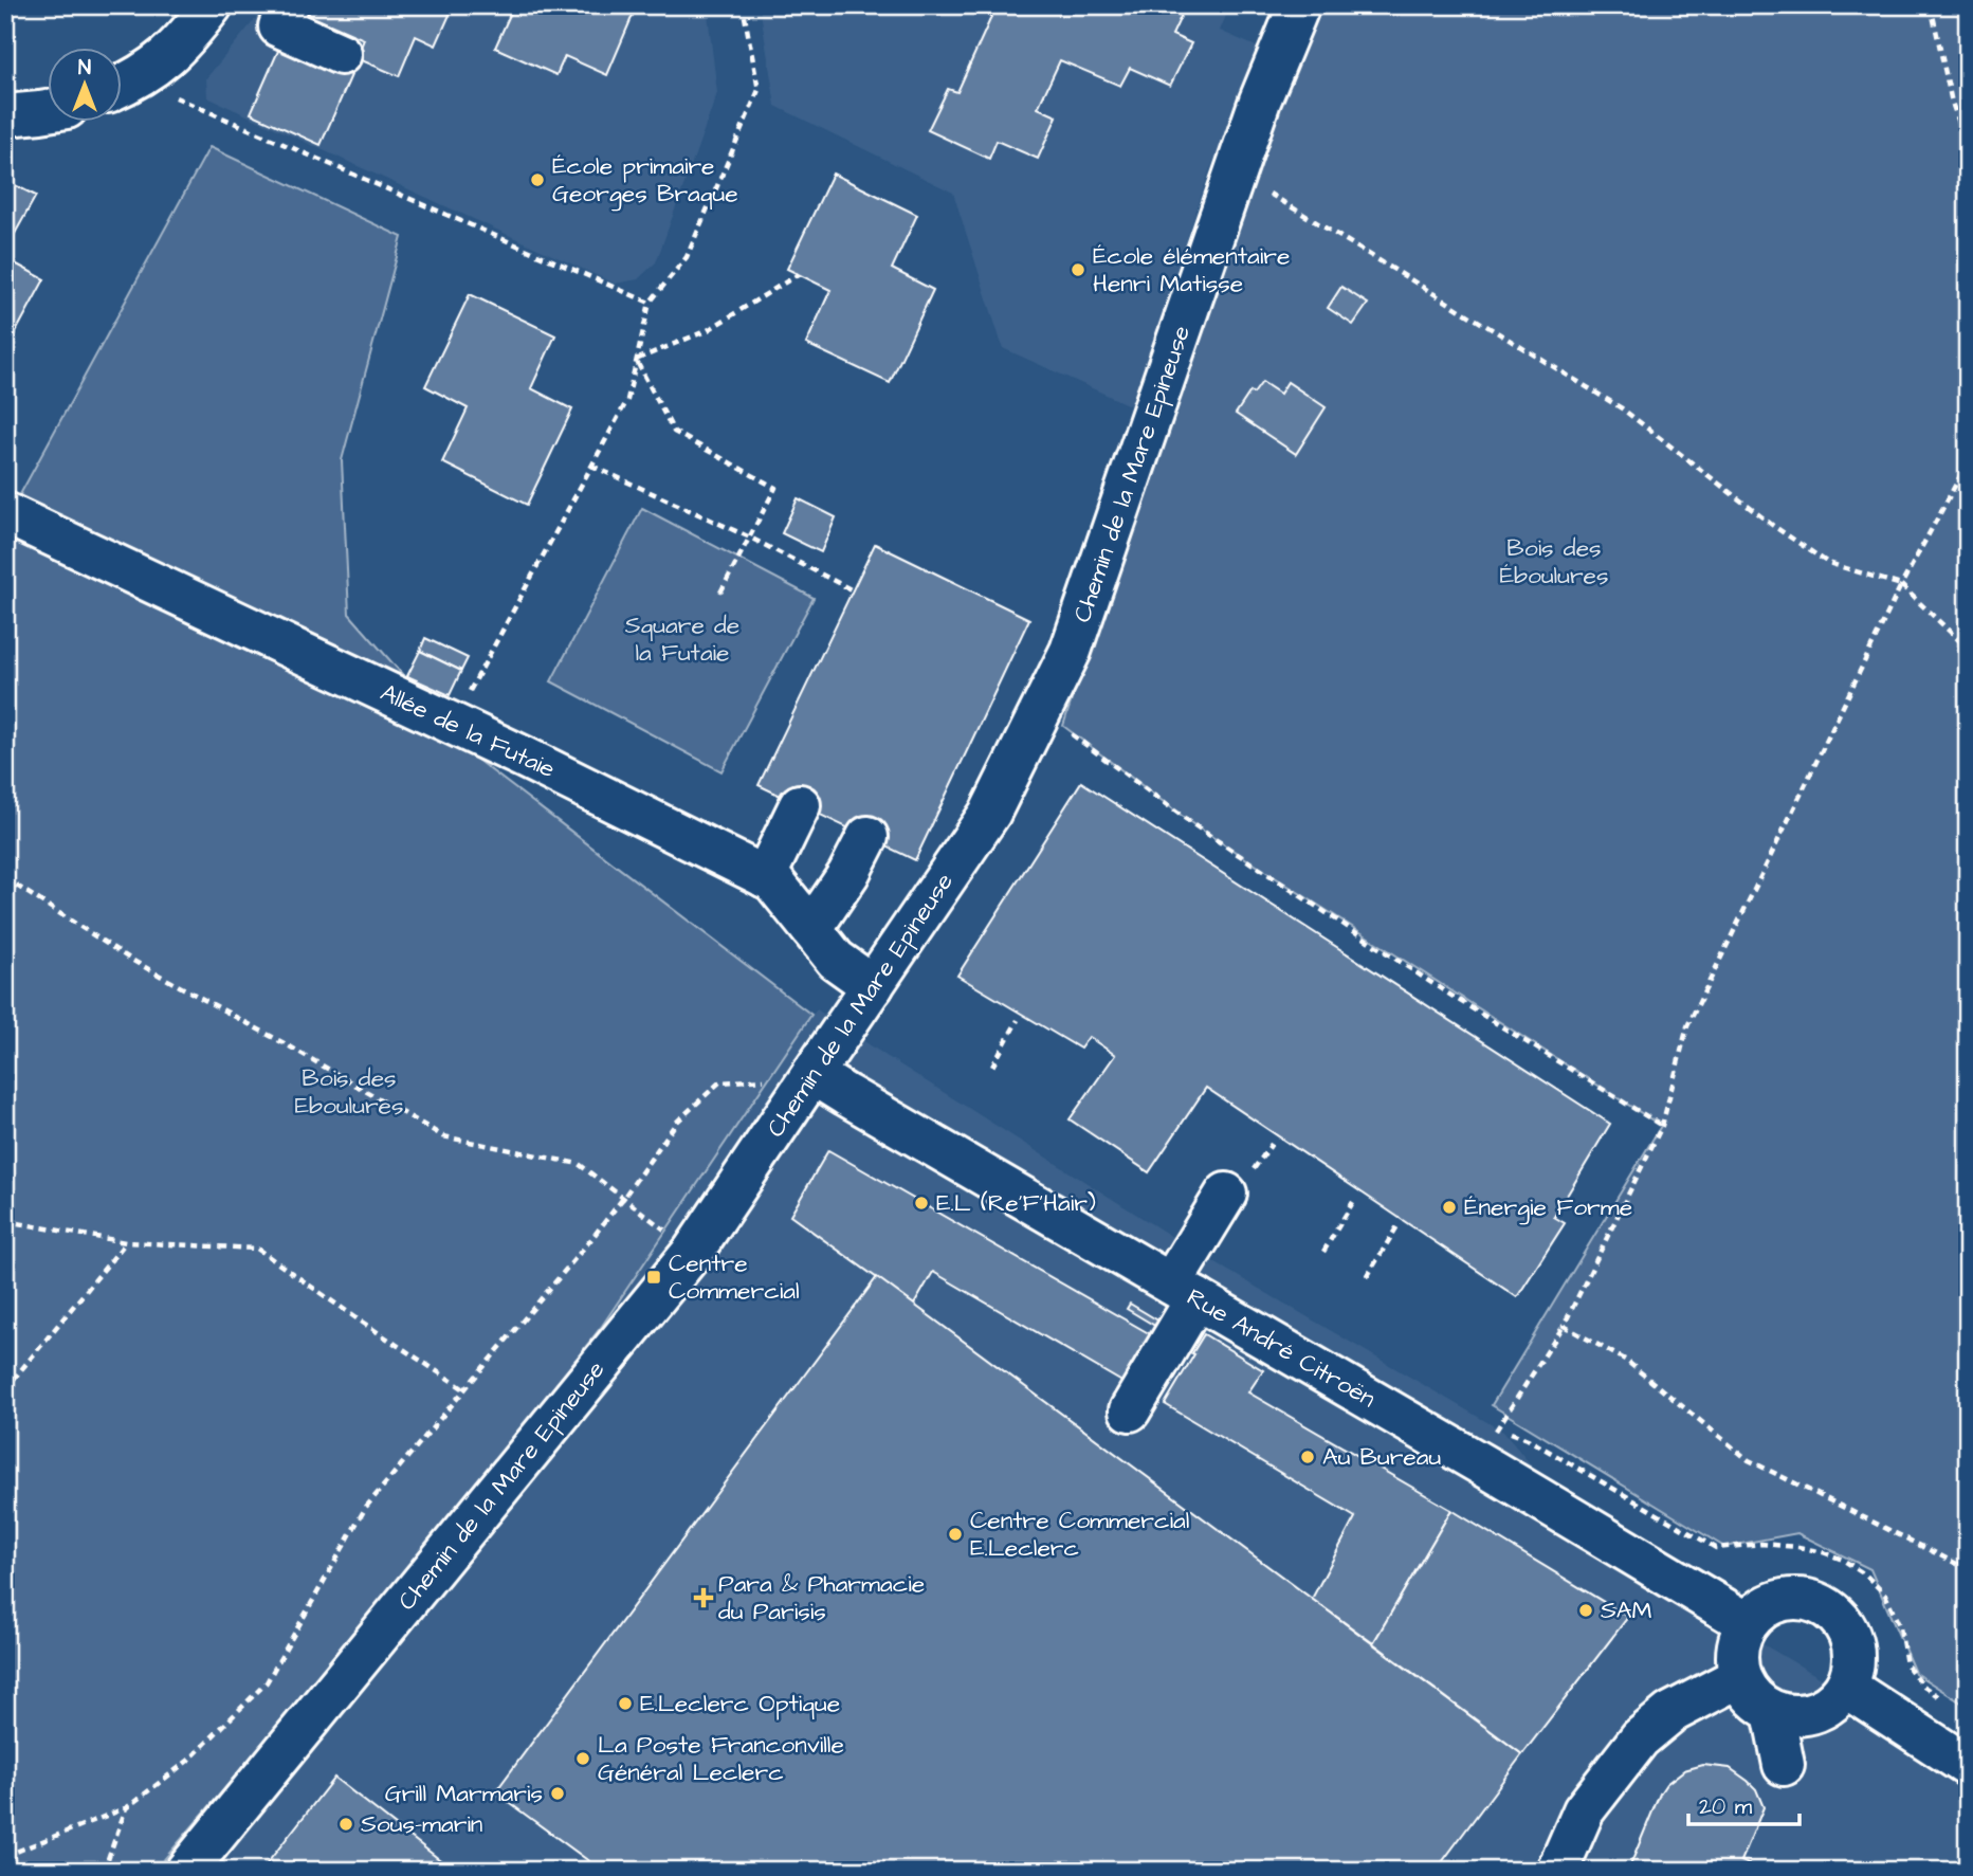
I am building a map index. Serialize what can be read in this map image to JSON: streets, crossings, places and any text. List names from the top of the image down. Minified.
{"streets":{"main road":["Chemin de la Mare Epineuse","Allée de la Futaie","Rue André Citroën"]},"crossings":[["Chemin de la Mare Epineuse","Allée de la Futaie"],["Chemin de la Mare Epineuse","Rue André Citroën"]],"parks":["Bois des Éboulures","Square de la Futaie","Bois des Eboulures"],"places":{"other":["École primaire Georges Braque","École élémentaire Henri Matisse","E.L (Re'F'Hair)","Énergie Forme","Au Bureau","Centre Commercial E.Leclerc","SAM","E.Leclerc Optique","La Poste Franconville Général Leclerc","Grill Marmaris","Sous-marin"],"transit":["Centre Commercial"],"health":["Para & Pharmacie du Parisis"]},"scale_bar":"20 m","north":"top"}
